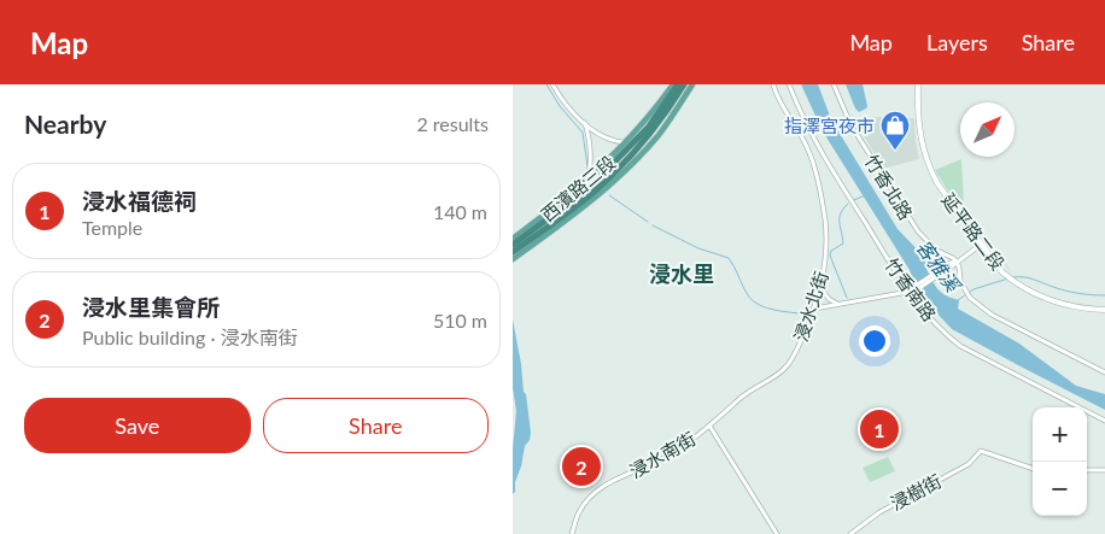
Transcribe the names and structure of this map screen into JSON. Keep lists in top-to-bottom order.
{
  "streets": {
    "main road": ["西濱路三段"],
    "street": [
      "竹香北路",
      "延平路二段",
      "竹香南路",
      "浸水北街",
      "浸水南街",
      "浸樹街"
    ]
  },
  "crossings": [
    ["浸水北街", "浸水南街"]
  ],
  "districts": ["浸水里"],
  "water": ["客雅溪"],
  "places": {
    "shop": ["指澤宮夜市"]
  },
  "north": "top right",
  "page": {
    "header": "Map",
    "nav": ["Map", "Layers", "Share"],
    "heading": ["Nearby", "2 results"],
    "list": [
      {
        "mark": "1",
        "name": "浸水福德祠",
        "note": "Temple",
        "value": "140 m"
      },
      {
        "mark": "2",
        "name": "浸水里集會所",
        "note": "Public building · 浸水南街",
        "value": "510 m"
      }
    ],
    "buttons": ["Save", "Share"],
    "map_buttons": ["+", "−"],
    "pins": ["1", "2"]
  }
}
